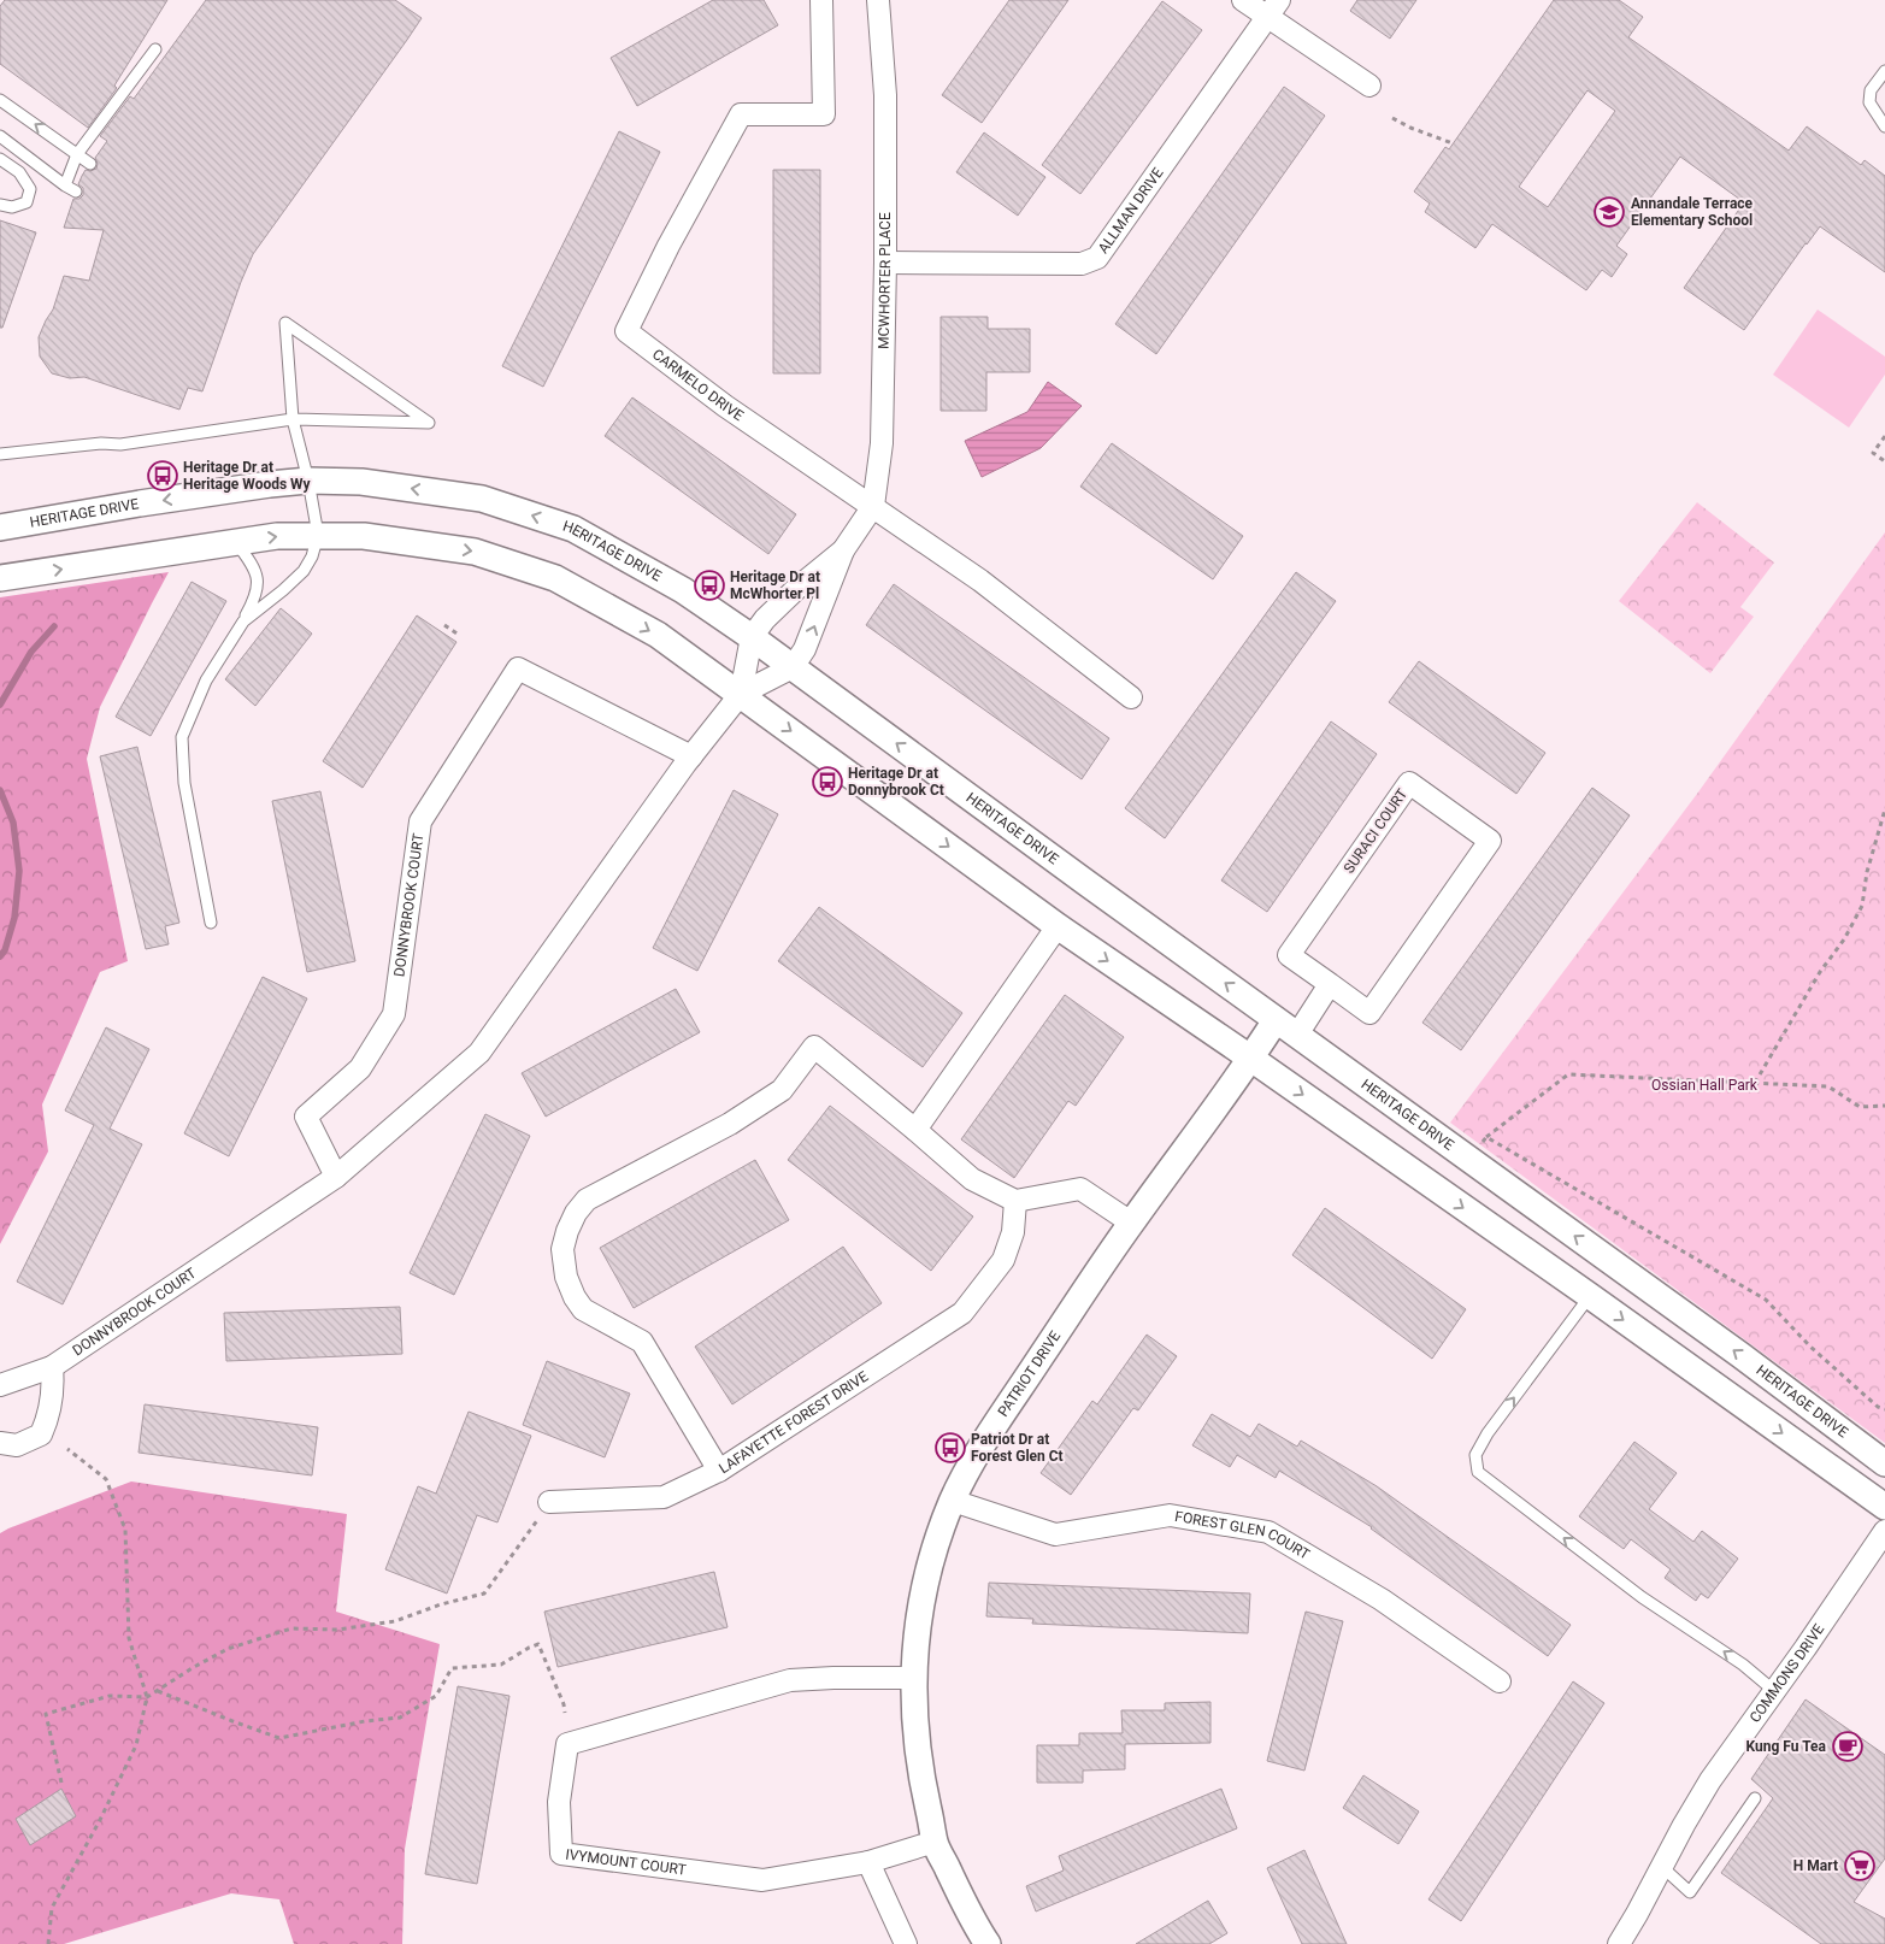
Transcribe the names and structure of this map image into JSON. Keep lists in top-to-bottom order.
{
  "streets": {
    "street": [
      "ALLMAN DRIVE",
      "MCWHORTER PLACE",
      "CARMELO DRIVE",
      "HERITAGE DRIVE",
      "SURACI COURT",
      "DONNYBROOK COURT",
      "PATRIOT DRIVE",
      "LAFAYETTE FOREST DRIVE",
      "FOREST GLEN COURT",
      "COMMONS DRIVE",
      "IVYMOUNT COURT"
    ]
  },
  "crossings": [
    ["ALLMAN DRIVE", "MCWHORTER PLACE"],
    ["MCWHORTER PLACE", "CARMELO DRIVE"],
    ["MCWHORTER PLACE", "HERITAGE DRIVE"],
    ["MCWHORTER PLACE", "DONNYBROOK COURT"],
    ["HERITAGE DRIVE", "PATRIOT DRIVE"],
    ["PATRIOT DRIVE", "FOREST GLEN COURT"],
    ["PATRIOT DRIVE", "IVYMOUNT COURT"]
  ],
  "parks": ["Ossian Hall Park"],
  "places": {
    "school or university": ["Annandale Terrace Elementary School"],
    "bus stop": [
      "Heritage Dr at Heritage Woods Wy",
      "Heritage Dr at McWhorter Pl",
      "Heritage Dr at Donnybrook Ct",
      "Patriot Dr at Forest Glen Ct"
    ],
    "cafe": ["Kung Fu Tea"],
    "supermarket": ["H Mart"]
  }
}
